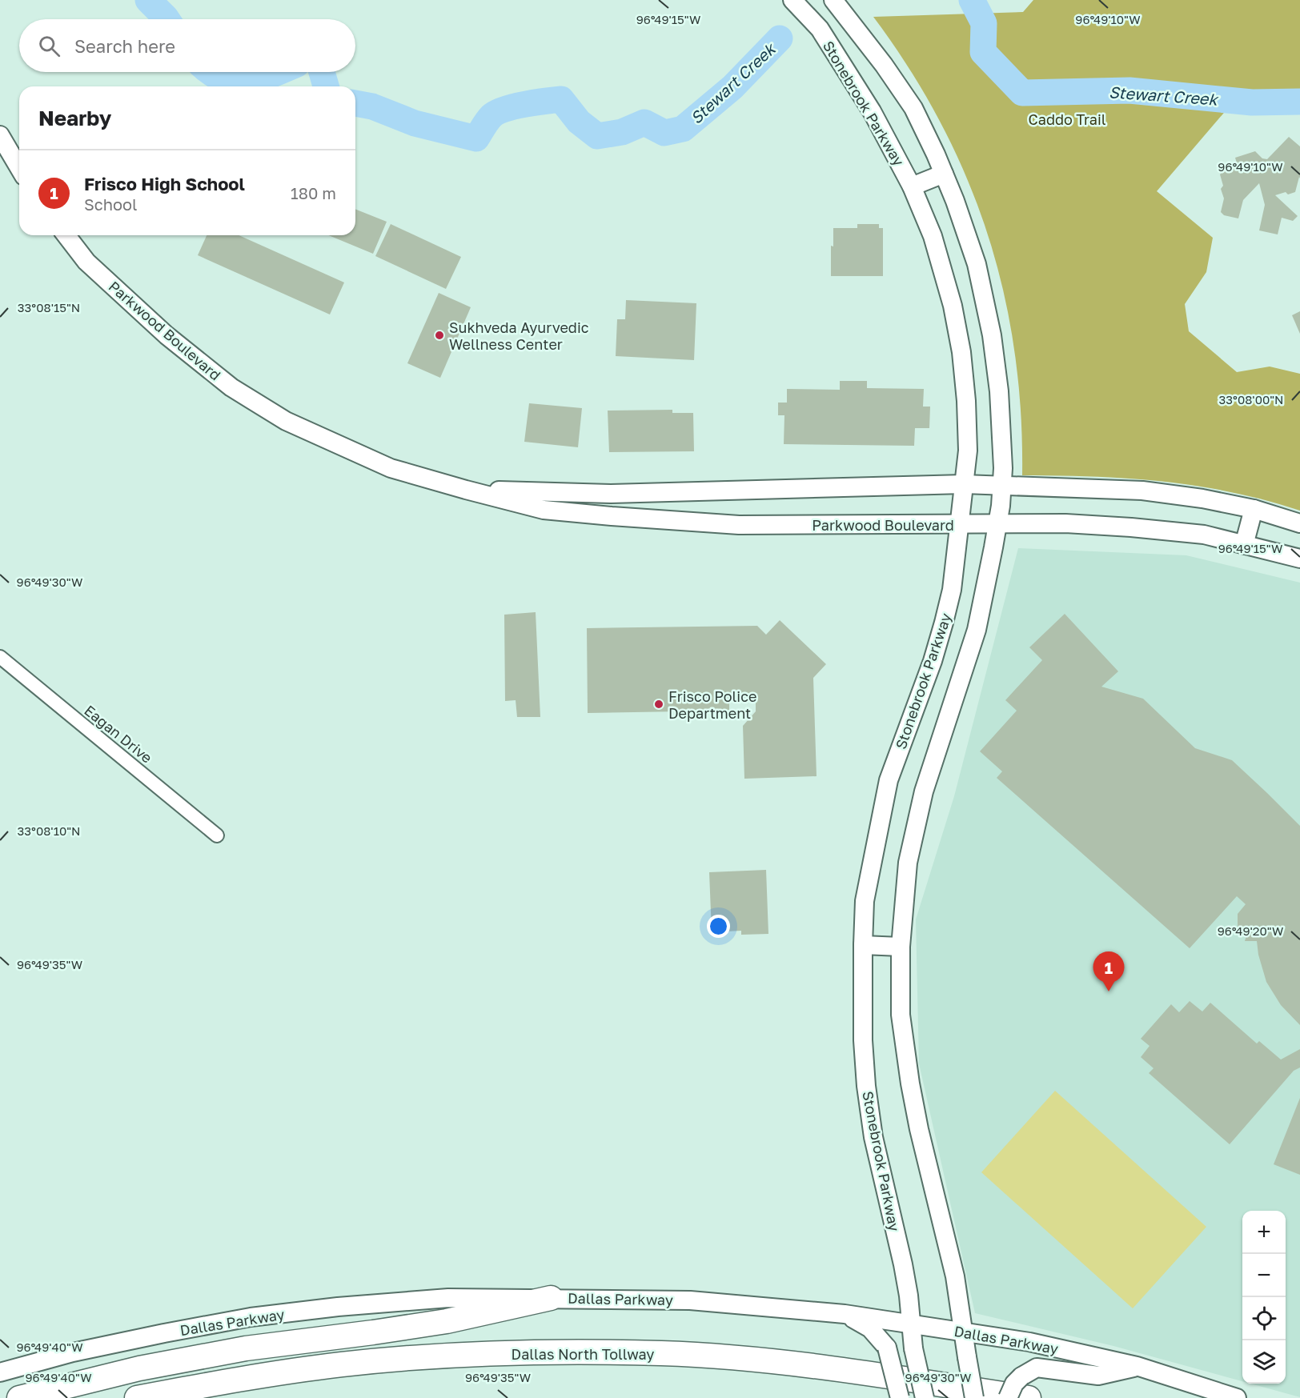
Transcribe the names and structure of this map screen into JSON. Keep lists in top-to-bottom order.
{
  "streets": {
    "highway": ["Dallas North Tollway"],
    "main road": ["Stonebrook Parkway", "Parkwood Boulevard", "Dallas Parkway"],
    "street": ["Eagan Drive"]
  },
  "crossings": [
    ["Stonebrook Parkway", "Parkwood Boulevard"],
    ["Stonebrook Parkway", "Dallas Parkway"]
  ],
  "water": ["Stewart Creek"],
  "parks": ["Caddo Trail"],
  "places": ["Sukhveda Ayurvedic Wellness Center", "Frisco Police Department"],
  "page": {
    "search": "Search here",
    "heading": "Nearby",
    "list": [
      {
        "mark": "1",
        "name": "Frisco High School",
        "note": "School",
        "value": "180 m"
      }
    ],
    "pins": "1",
    "map_buttons": ["+", "−"]
  },
  "coordinates": [
    "96°49'15\"W",
    "96°49'10\"W",
    "33°08'15\"N",
    "33°08'00\"N",
    "96°49'30\"W",
    "33°08'10\"N",
    "96°49'20\"W",
    "96°49'35\"W",
    "96°49'40\"W"
  ]
}
